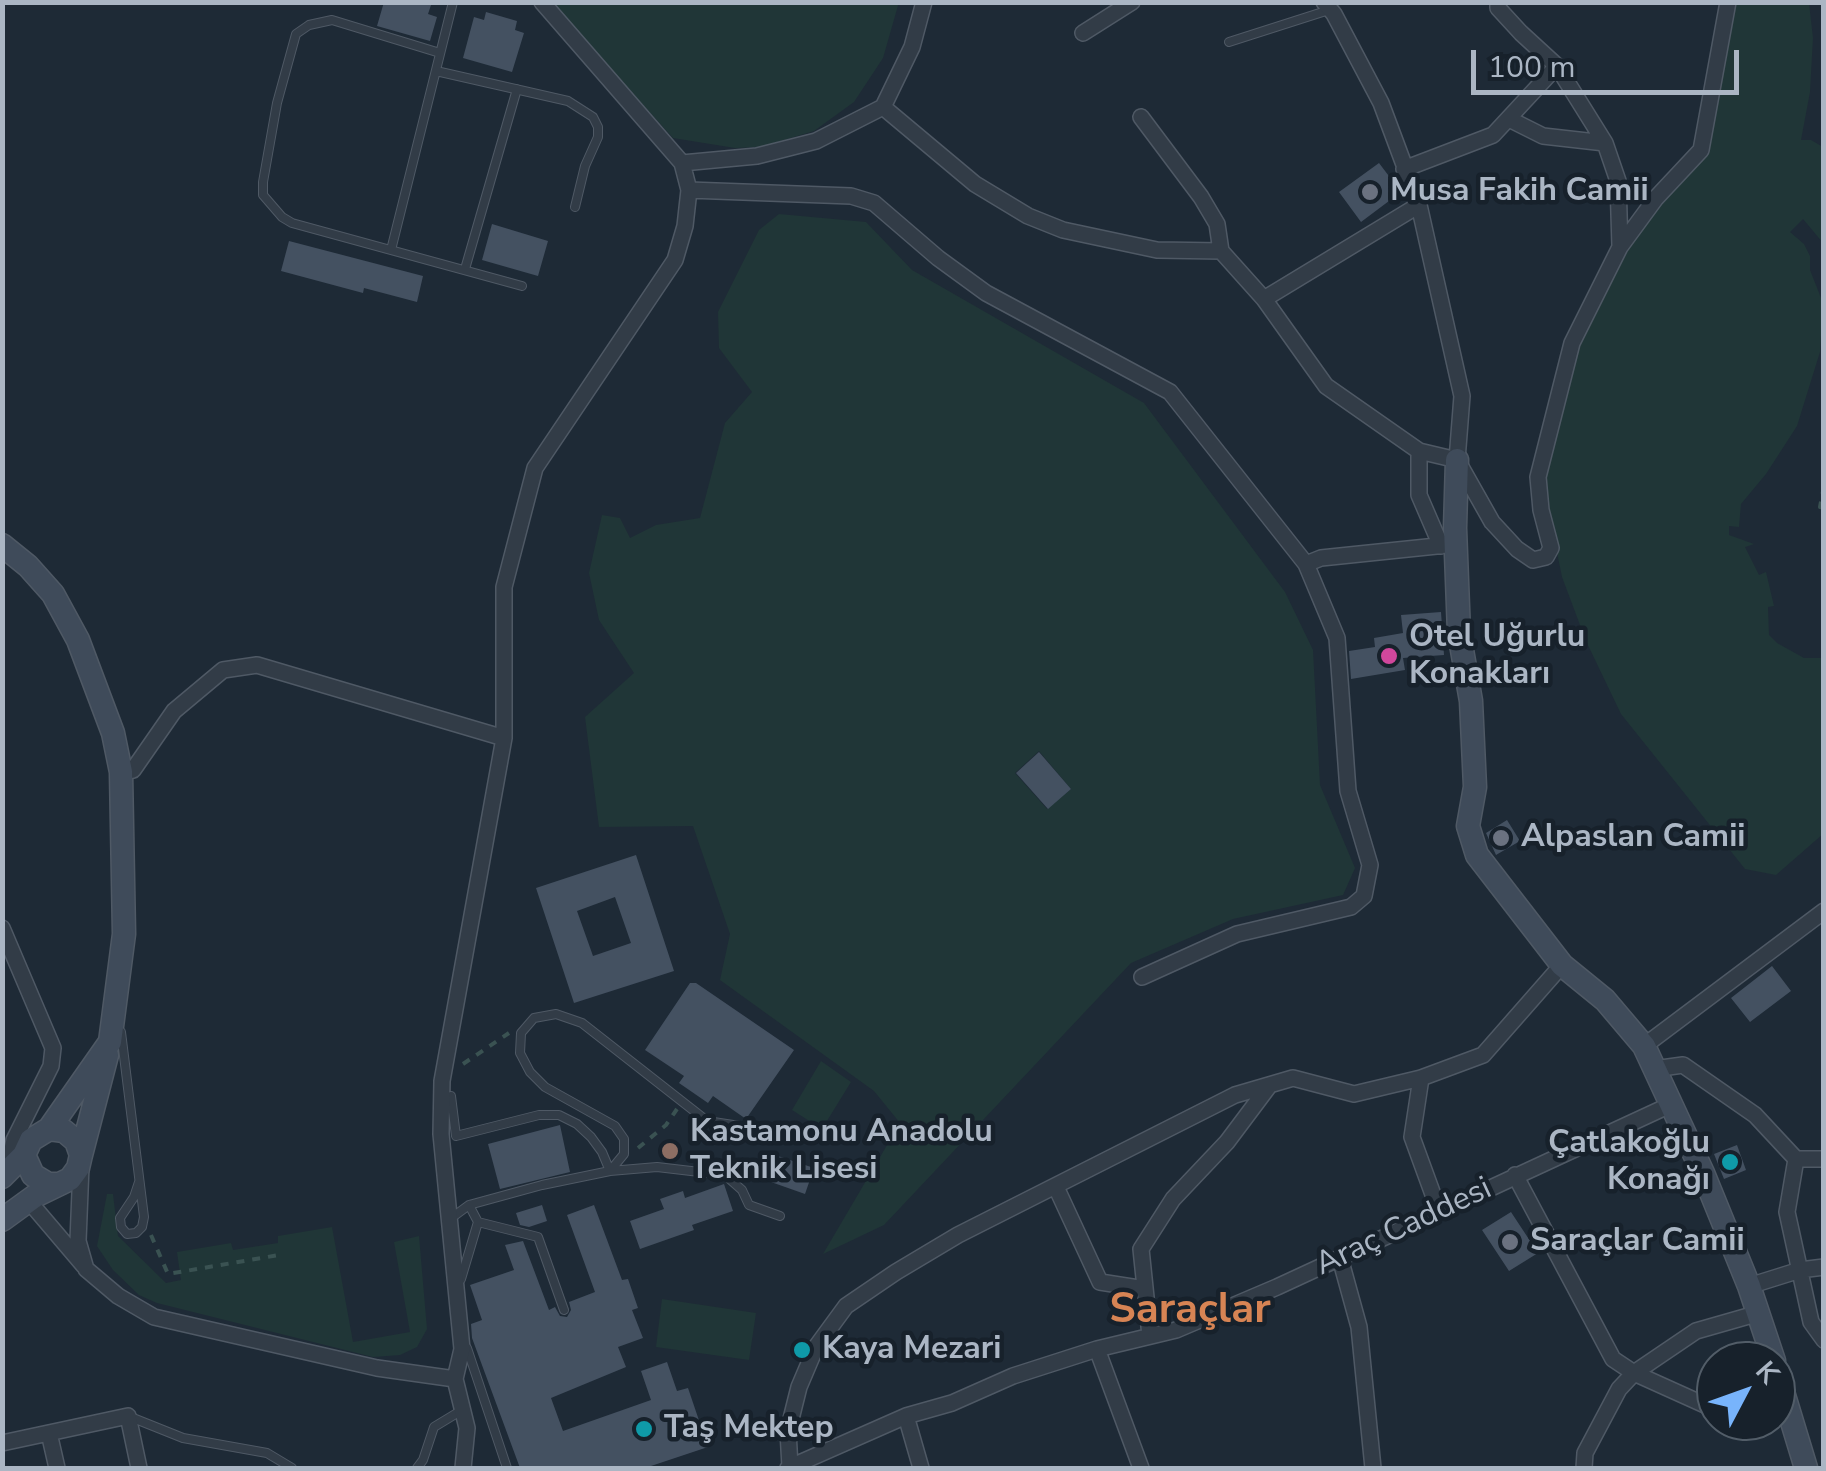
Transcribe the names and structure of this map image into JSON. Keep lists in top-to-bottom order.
{
  "streets": {
    "street": ["Araç Caddesi"]
  },
  "districts": ["Saraçlar"],
  "places": [
    "Musa Fakih Camii",
    "Otel Uğurlu Konakları",
    "Alpaslan Camii",
    "Kastamonu Anadolu Teknik Lisesi",
    "Çatlakoğlu Konağı",
    "Saraçlar Camii",
    "Kaya Mezari",
    "Taş Mektep"
  ],
  "scale_bar": "100 m",
  "north": "top right"
}
